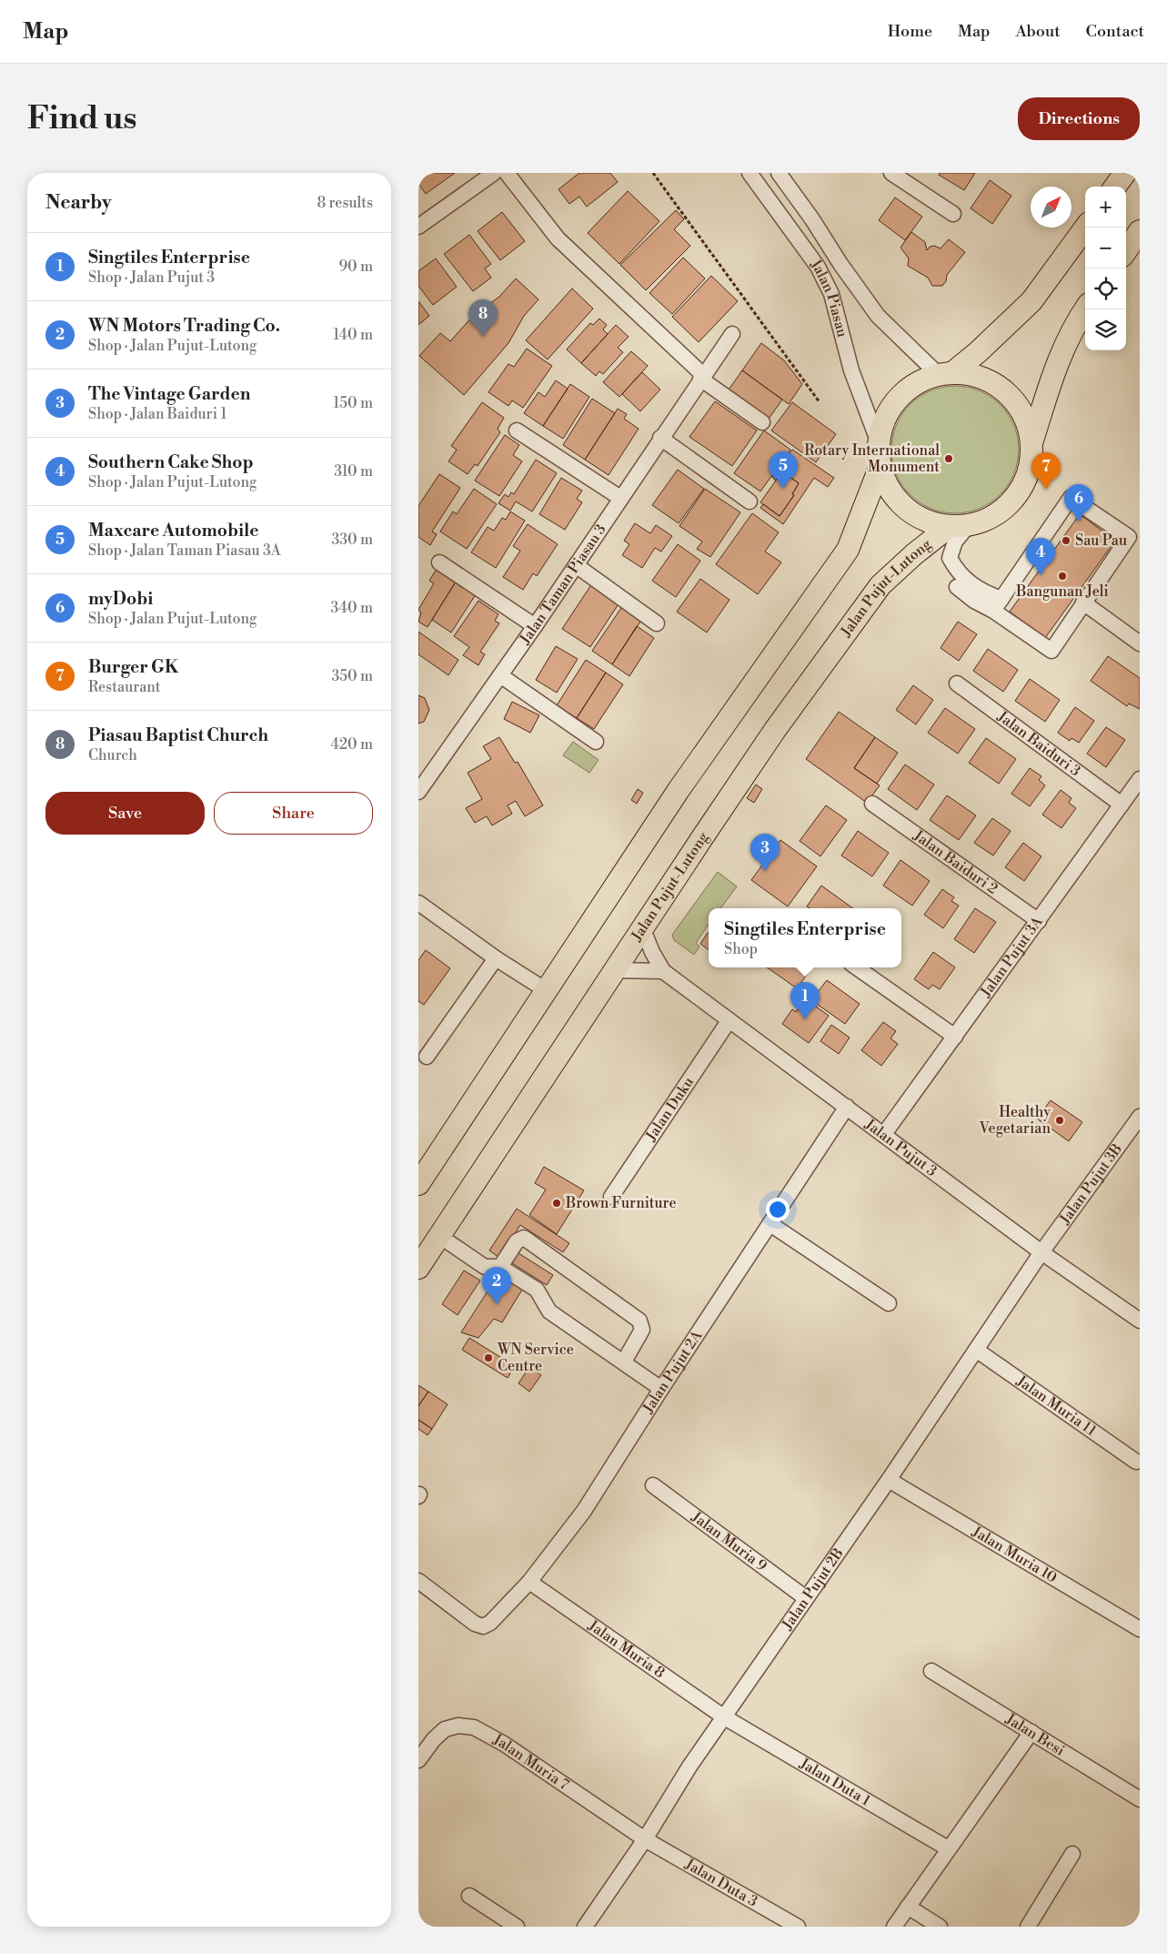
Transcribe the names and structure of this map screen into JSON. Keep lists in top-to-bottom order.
{
  "streets": {
    "highway": ["Jalan Pujut-Lutong"],
    "street": [
      "Jalan Piasau",
      "Jalan Taman Piasau 3",
      "Jalan Baiduri 3",
      "Jalan Baiduri 2",
      "Jalan Pujut 3A",
      "Jalan Duku",
      "Jalan Pujut 3",
      "Jalan Pujut 3B",
      "Jalan Pujut 2A",
      "Jalan Muria 11",
      "Jalan Muria 9",
      "Jalan Muria 10",
      "Jalan Pujut 2B",
      "Jalan Muria 8",
      "Jalan Besi",
      "Jalan Muria 7",
      "Jalan Duta 1",
      "Jalan Duta 3"
    ]
  },
  "crossings": [
    ["Jalan Piasau", "Jalan Pujut-Lutong"],
    ["Jalan Pujut-Lutong", "Jalan Pujut 3"],
    ["Jalan Baiduri 3", "Jalan Pujut 3A"],
    ["Jalan Baiduri 2", "Jalan Pujut 3A"],
    ["Jalan Pujut 3A", "Jalan Pujut 3"],
    ["Jalan Duku", "Jalan Pujut 3"],
    ["Jalan Pujut 3", "Jalan Pujut 3B"],
    ["Jalan Pujut 3", "Jalan Pujut 2A"],
    ["Jalan Pujut 3", "Jalan Pujut 2B"],
    ["Jalan Pujut 3B", "Jalan Pujut 2B"],
    ["Jalan Pujut 2A", "Jalan Muria 8"],
    ["Jalan Muria 11", "Jalan Pujut 2B"],
    ["Jalan Muria 9", "Jalan Pujut 2B"],
    ["Jalan Muria 10", "Jalan Pujut 2B"],
    ["Jalan Pujut 2B", "Jalan Muria 8"],
    ["Jalan Pujut 2B", "Jalan Muria 7"],
    ["Jalan Pujut 2B", "Jalan Duta 1"],
    ["Jalan Pujut 2B", "Jalan Duta 3"],
    ["Jalan Muria 8", "Jalan Duta 1"],
    ["Jalan Muria 7", "Jalan Duta 3"]
  ],
  "places": [
    "Rotary International Monument",
    "Sau Pau",
    "Bangunan Jeli",
    "Healthy Vegetarian",
    "Brown Furniture",
    "WN Service Centre"
  ],
  "north": "top right",
  "page": {
    "header": "Map",
    "nav": [
      "Home",
      "Map",
      "About",
      "Contact"
    ],
    "buttons": [
      "Directions",
      ["Save", "Share"]
    ],
    "title": "Find us",
    "heading": ["Nearby", "8 results"],
    "map_buttons": ["+", "−"],
    "list": [
      {
        "mark": "1",
        "name": "Singtiles Enterprise",
        "note": "Shop · Jalan Pujut 3",
        "value": "90 m"
      },
      {
        "mark": "2",
        "name": "WN Motors Trading Co.",
        "note": "Shop · Jalan Pujut-Lutong",
        "value": "140 m"
      },
      {
        "mark": "3",
        "name": "The Vintage Garden",
        "note": "Shop · Jalan Baiduri 1",
        "value": "150 m"
      },
      {
        "mark": "4",
        "name": "Southern Cake Shop",
        "note": "Shop · Jalan Pujut-Lutong",
        "value": "310 m"
      },
      {
        "mark": "5",
        "name": "Maxcare Automobile",
        "note": "Shop · Jalan Taman Piasau 3A",
        "value": "330 m"
      },
      {
        "mark": "6",
        "name": "myDobi",
        "note": "Shop · Jalan Pujut-Lutong",
        "value": "340 m"
      },
      {
        "mark": "7",
        "name": "Burger GK",
        "note": "Restaurant",
        "value": "350 m"
      },
      {
        "mark": "8",
        "name": "Piasau Baptist Church",
        "note": "Church",
        "value": "420 m"
      }
    ],
    "pins": [
      "8",
      "5",
      "7",
      "6",
      "4",
      "3",
      "1",
      "2"
    ],
    "popup": ["Singtiles Enterprise", "Shop"]
  }
}
